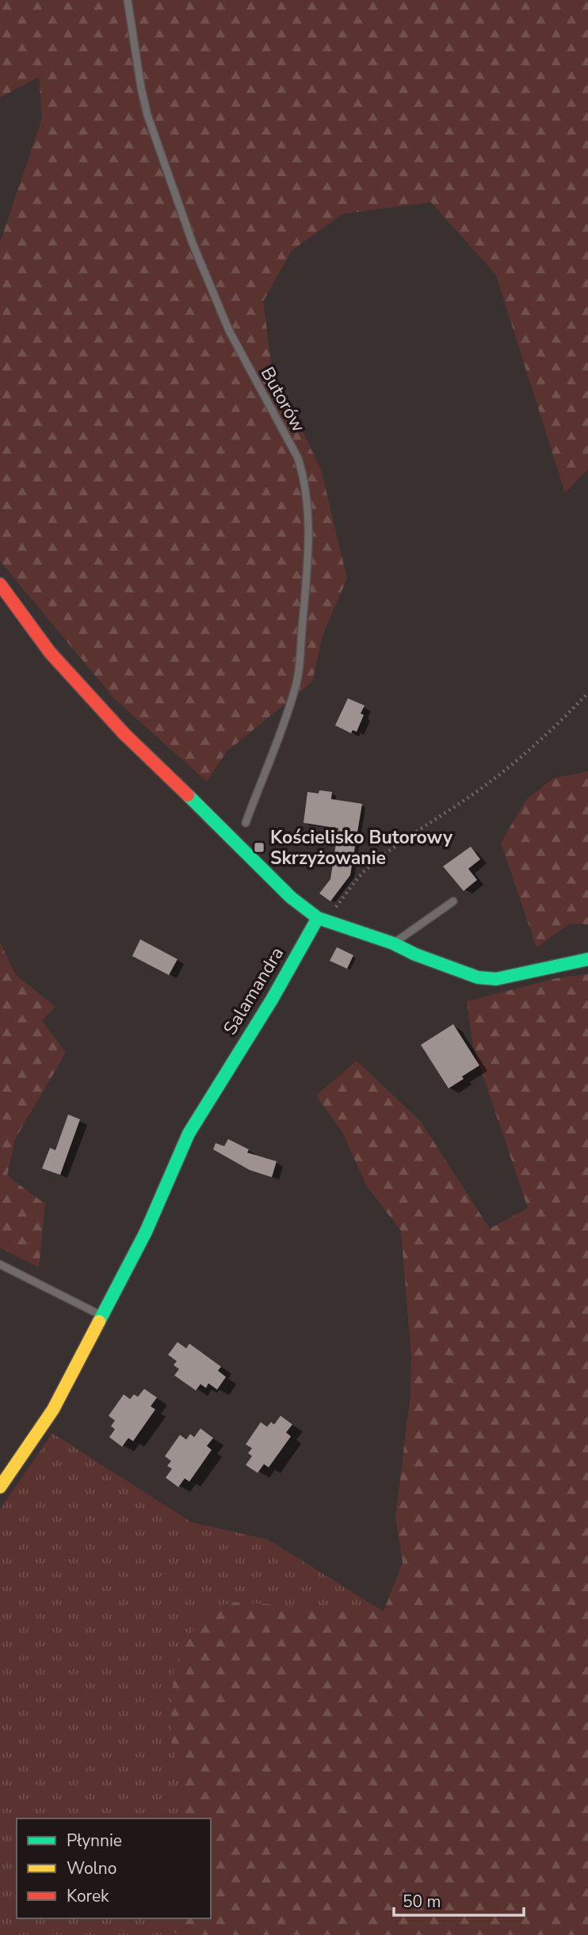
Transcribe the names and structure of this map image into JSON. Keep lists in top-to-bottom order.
{
  "streets": {
    "street": ["Salamandra"],
    "lane": ["Butorów"]
  },
  "places": {
    "transit": ["Kościelisko Butorowy Skrzyżowanie"]
  },
  "legend": ["Płynnie", "Wolno", "Korek"],
  "scale_bar": "50 m"
}
